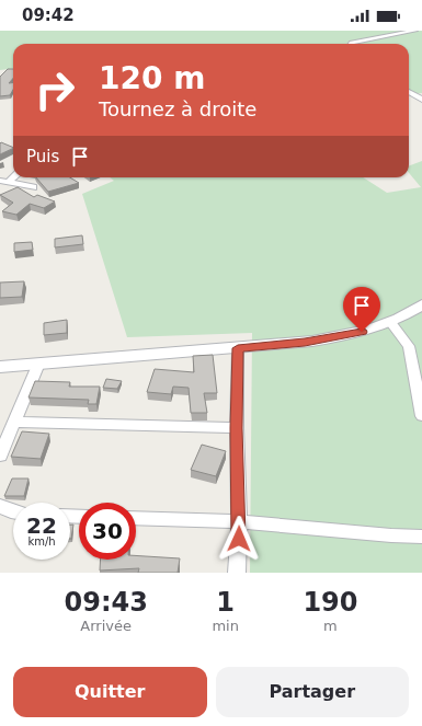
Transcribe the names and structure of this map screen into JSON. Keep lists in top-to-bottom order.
{
  "page": {
    "status": "09:42",
    "turn": ["120 m", "Tournez à droite"],
    "then": "Puis",
    "speed": "22 km/h",
    "limit": "30",
    "eta": [
      "09:43",
      "Arrivée",
      "1",
      "min",
      "190",
      "m"
    ],
    "buttons": ["Quitter", "Partager"]
  }
}
